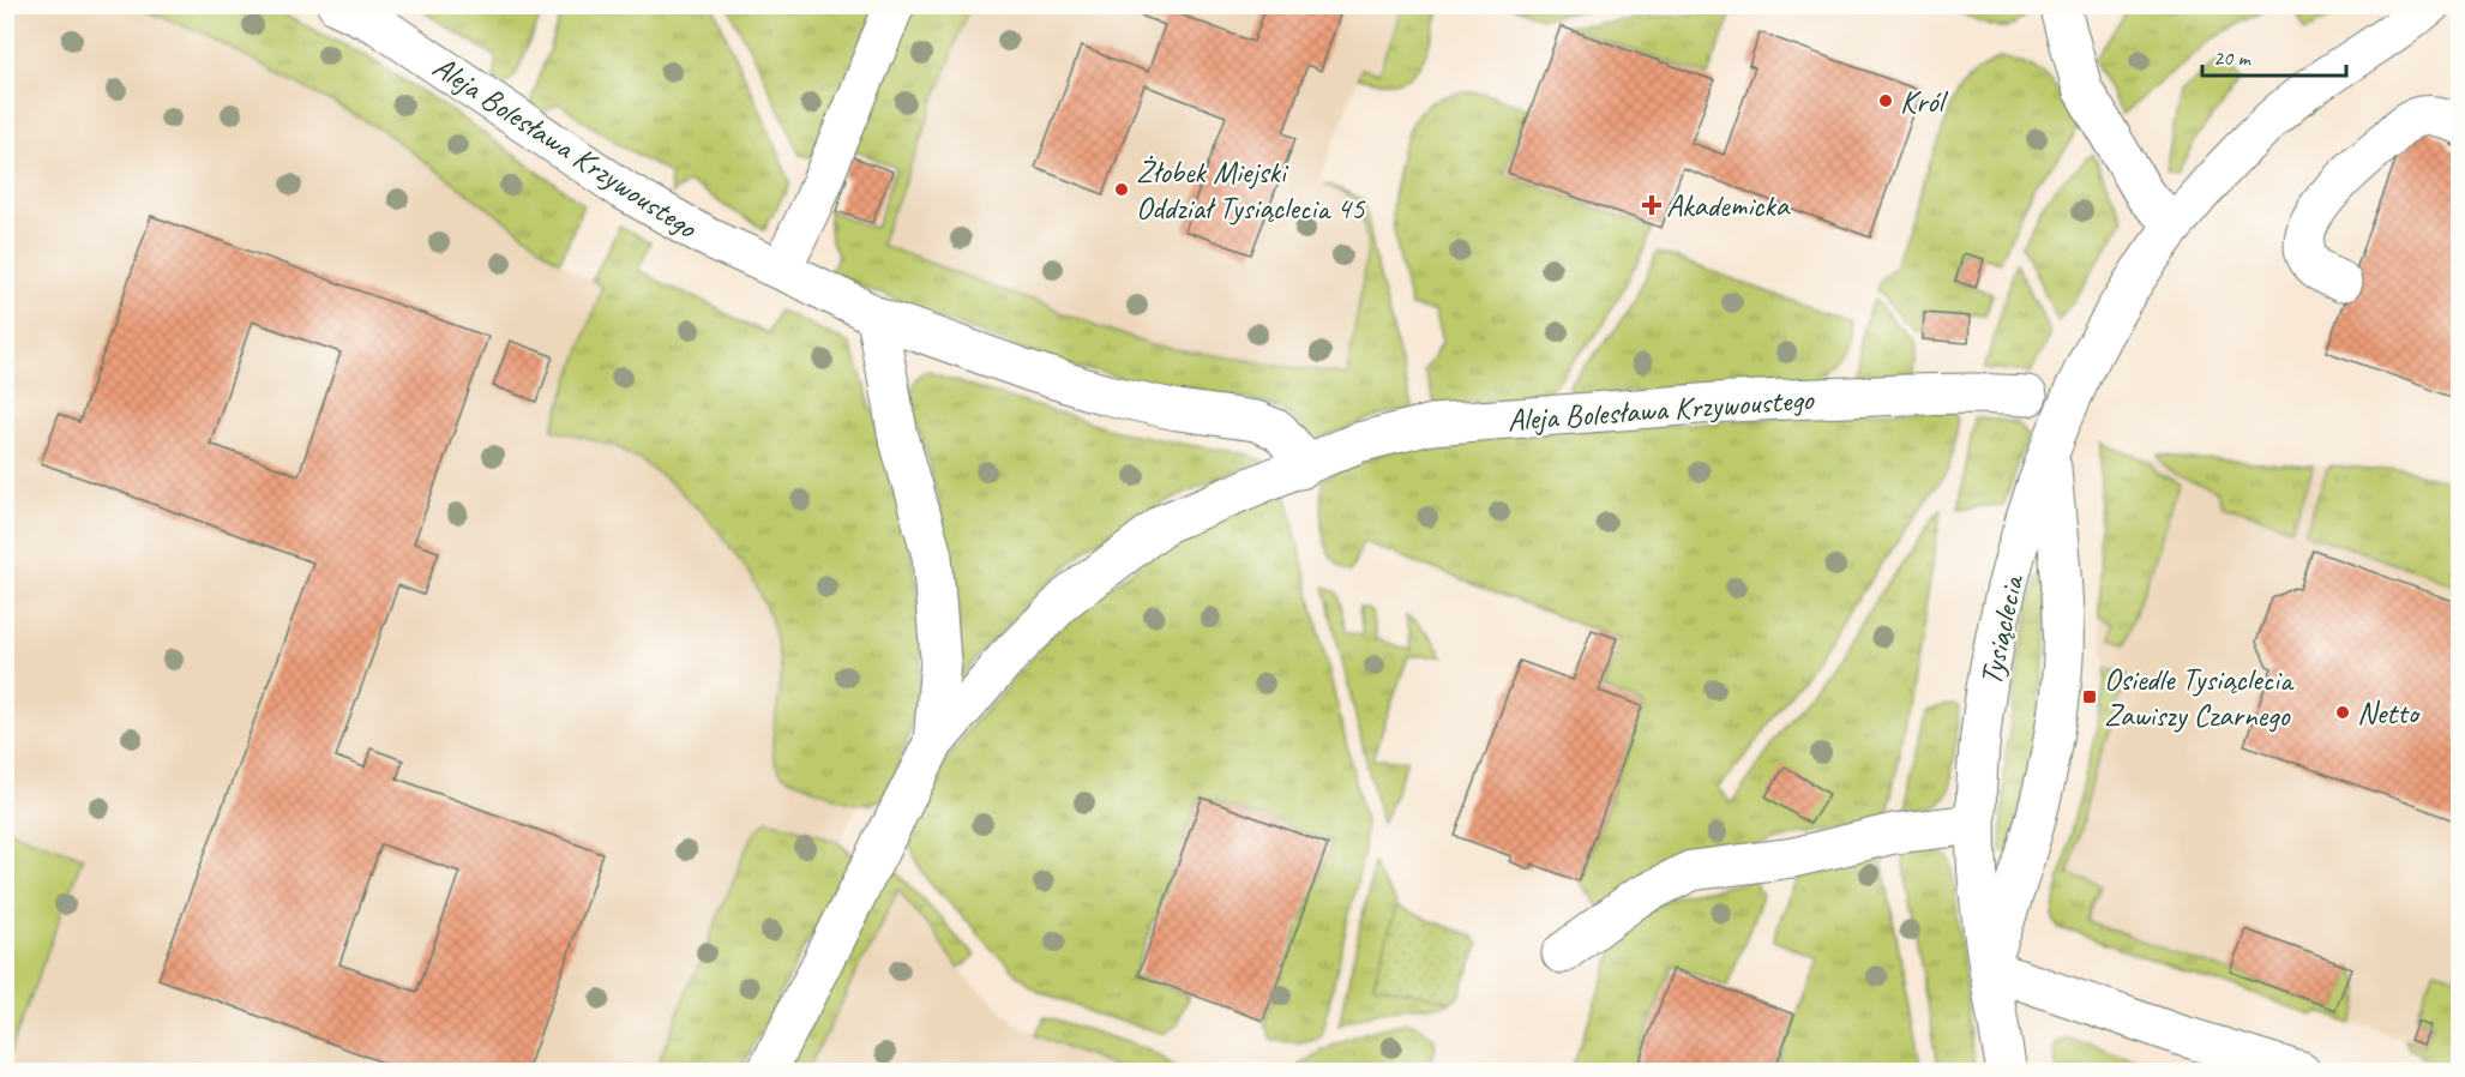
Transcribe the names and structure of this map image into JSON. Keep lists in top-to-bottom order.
{
  "streets": {
    "street": ["Aleja Bolesława Krzywoustego", "Tysiąclecia"]
  },
  "places": {
    "other": ["Król", "Żłobek Miejski Oddział Tysiąclecia 45", "Netto"],
    "health": ["Akademicka"],
    "transit": ["Osiedle Tysiąclecia Zawiszy Czarnego"]
  },
  "scale_bar": "20 m"
}
